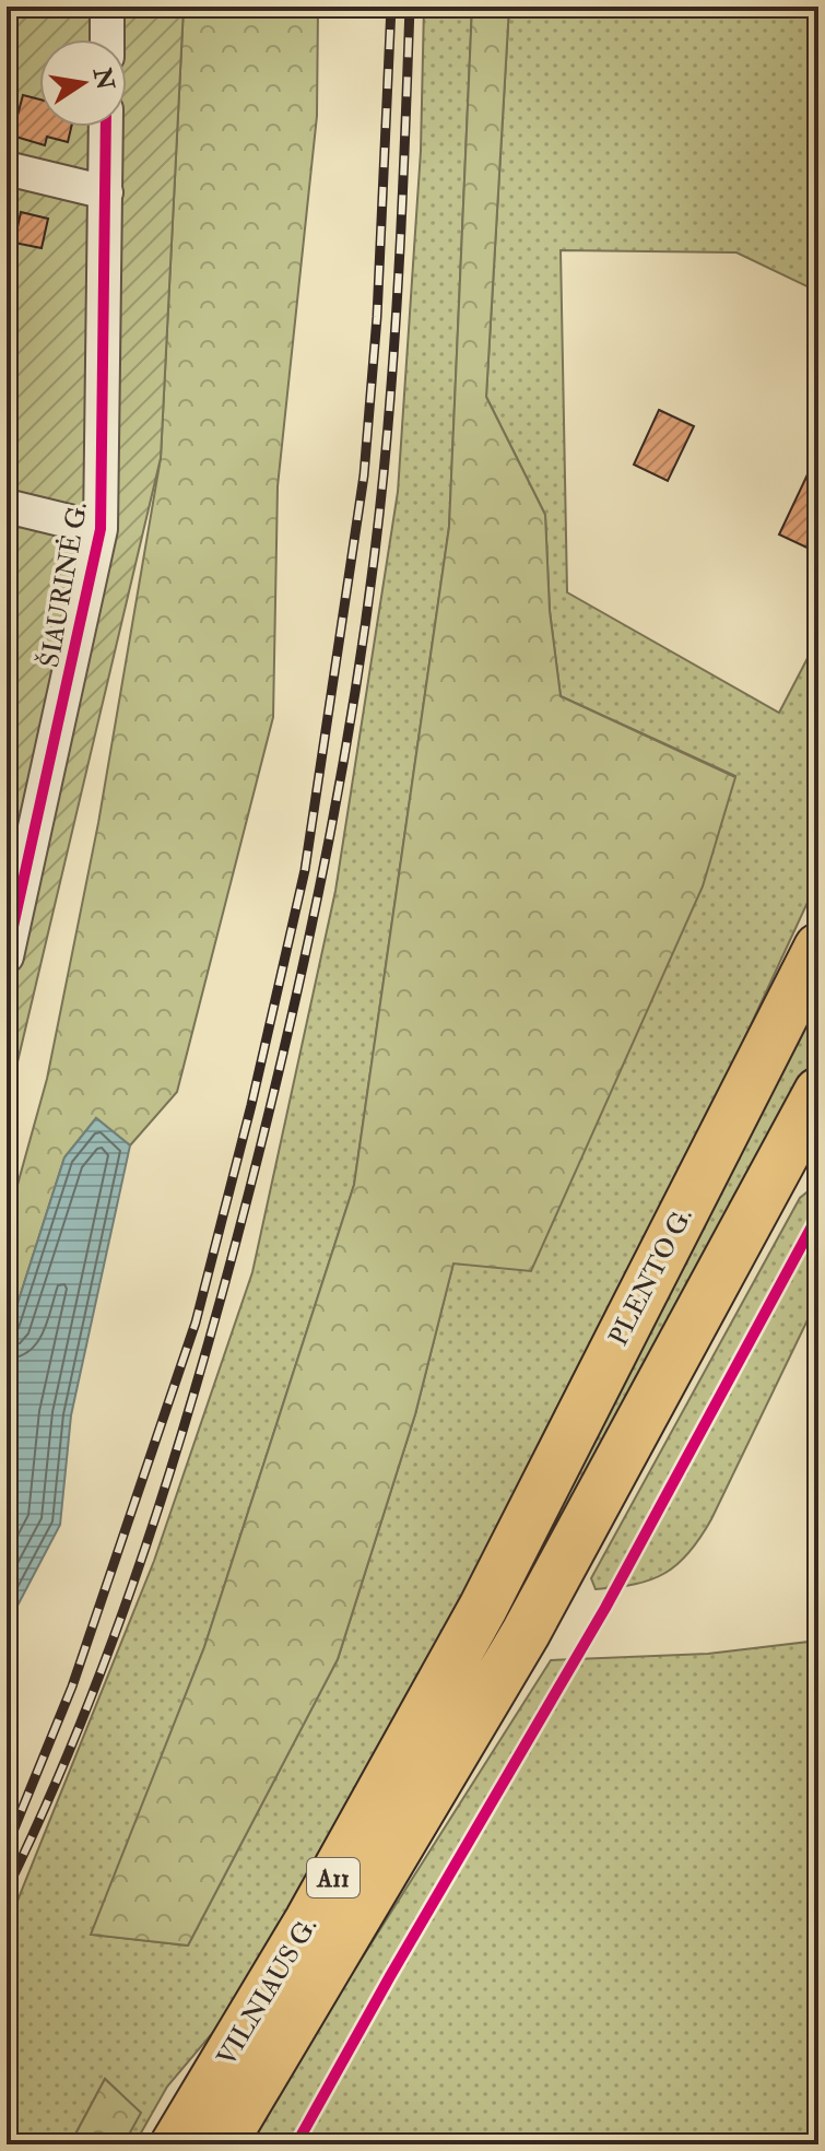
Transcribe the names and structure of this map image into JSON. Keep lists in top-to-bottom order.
{
  "streets": {
    "highway": ["PLENTO G.", "A11", "VILNIAUS G."],
    "street": ["ŠIAURINĖ G."]
  },
  "crossings": [
    ["PLENTO G.", "VILNIAUS G."]
  ],
  "north": "right"
}
